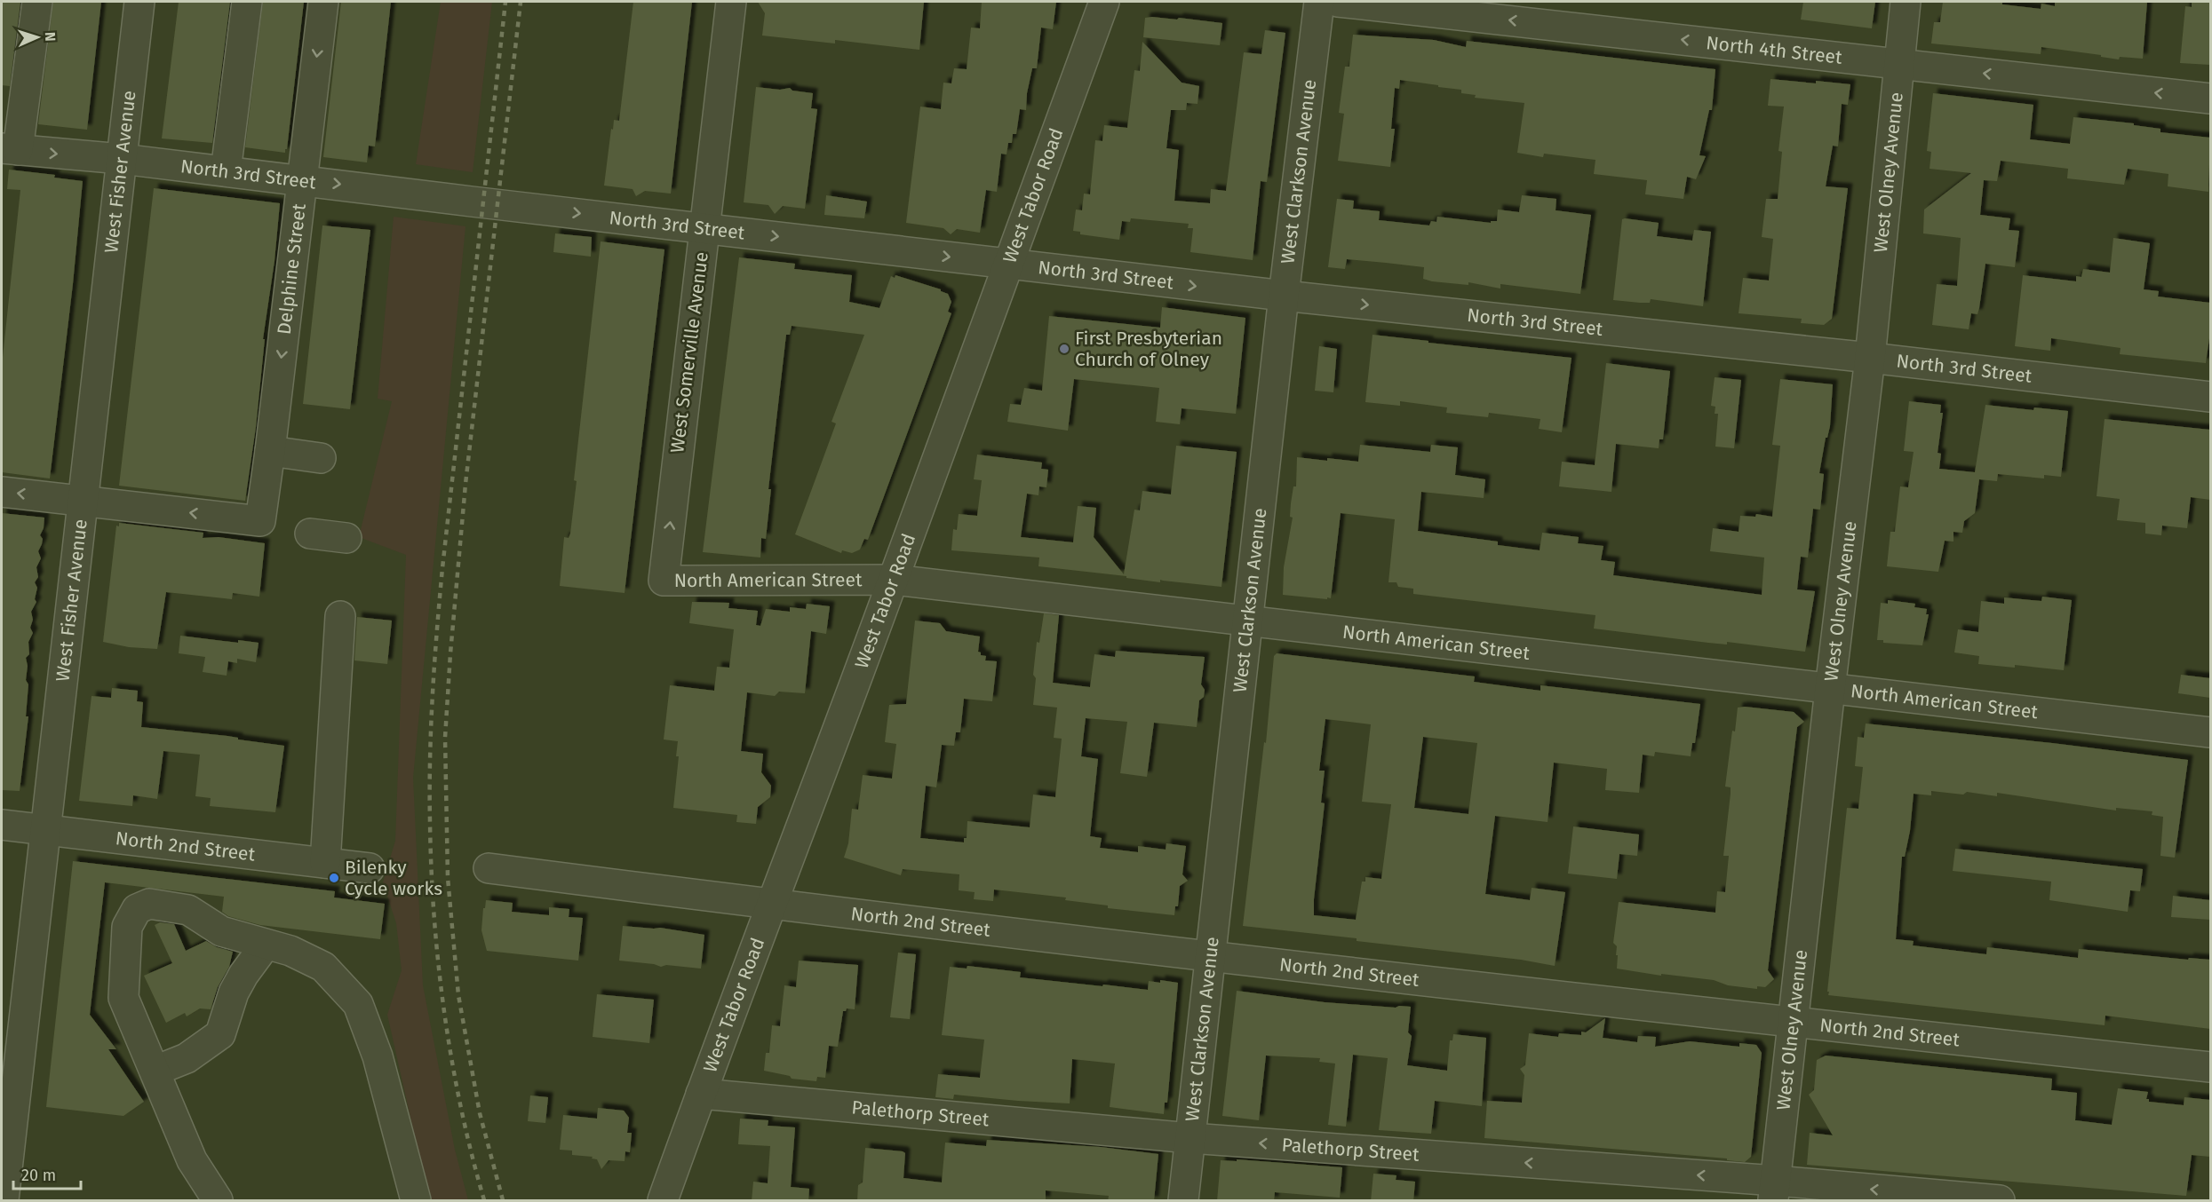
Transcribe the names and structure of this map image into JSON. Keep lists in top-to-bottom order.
{
  "streets": {
    "street": [
      "North 4th Street",
      "West Fisher Avenue",
      "West Clarkson Avenue",
      "West Olney Avenue",
      "North 3rd Street",
      "West Tabor Road",
      "Delphine Street",
      "West Somerville Avenue",
      "North American Street",
      "North 2nd Street",
      "Palethorp Street"
    ]
  },
  "crossings": [
    ["North 4th Street", "West Clarkson Avenue"],
    ["North 4th Street", "West Olney Avenue"],
    ["West Fisher Avenue", "North 3rd Street"],
    ["West Fisher Avenue", "Delphine Street"],
    ["West Fisher Avenue", "North 2nd Street"],
    ["West Clarkson Avenue", "North 3rd Street"],
    ["West Clarkson Avenue", "North American Street"],
    ["West Clarkson Avenue", "North 2nd Street"],
    ["West Clarkson Avenue", "Palethorp Street"],
    ["West Olney Avenue", "North 3rd Street"],
    ["West Olney Avenue", "North American Street"],
    ["West Olney Avenue", "North 2nd Street"],
    ["West Olney Avenue", "Palethorp Street"],
    ["North 3rd Street", "West Tabor Road"],
    ["North 3rd Street", "Delphine Street"],
    ["North 3rd Street", "West Somerville Avenue"],
    ["West Tabor Road", "North American Street"],
    ["West Tabor Road", "North 2nd Street"],
    ["West Tabor Road", "Palethorp Street"],
    ["West Somerville Avenue", "North American Street"]
  ],
  "one_way": [
    "North 4th Street",
    "North 3rd Street",
    "West Somerville Avenue",
    "Palethorp Street"
  ],
  "places": ["First Presbyterian Church of Olney", "Bilenky Cycle works"],
  "scale_bar": "20 m",
  "north": "right"
}
